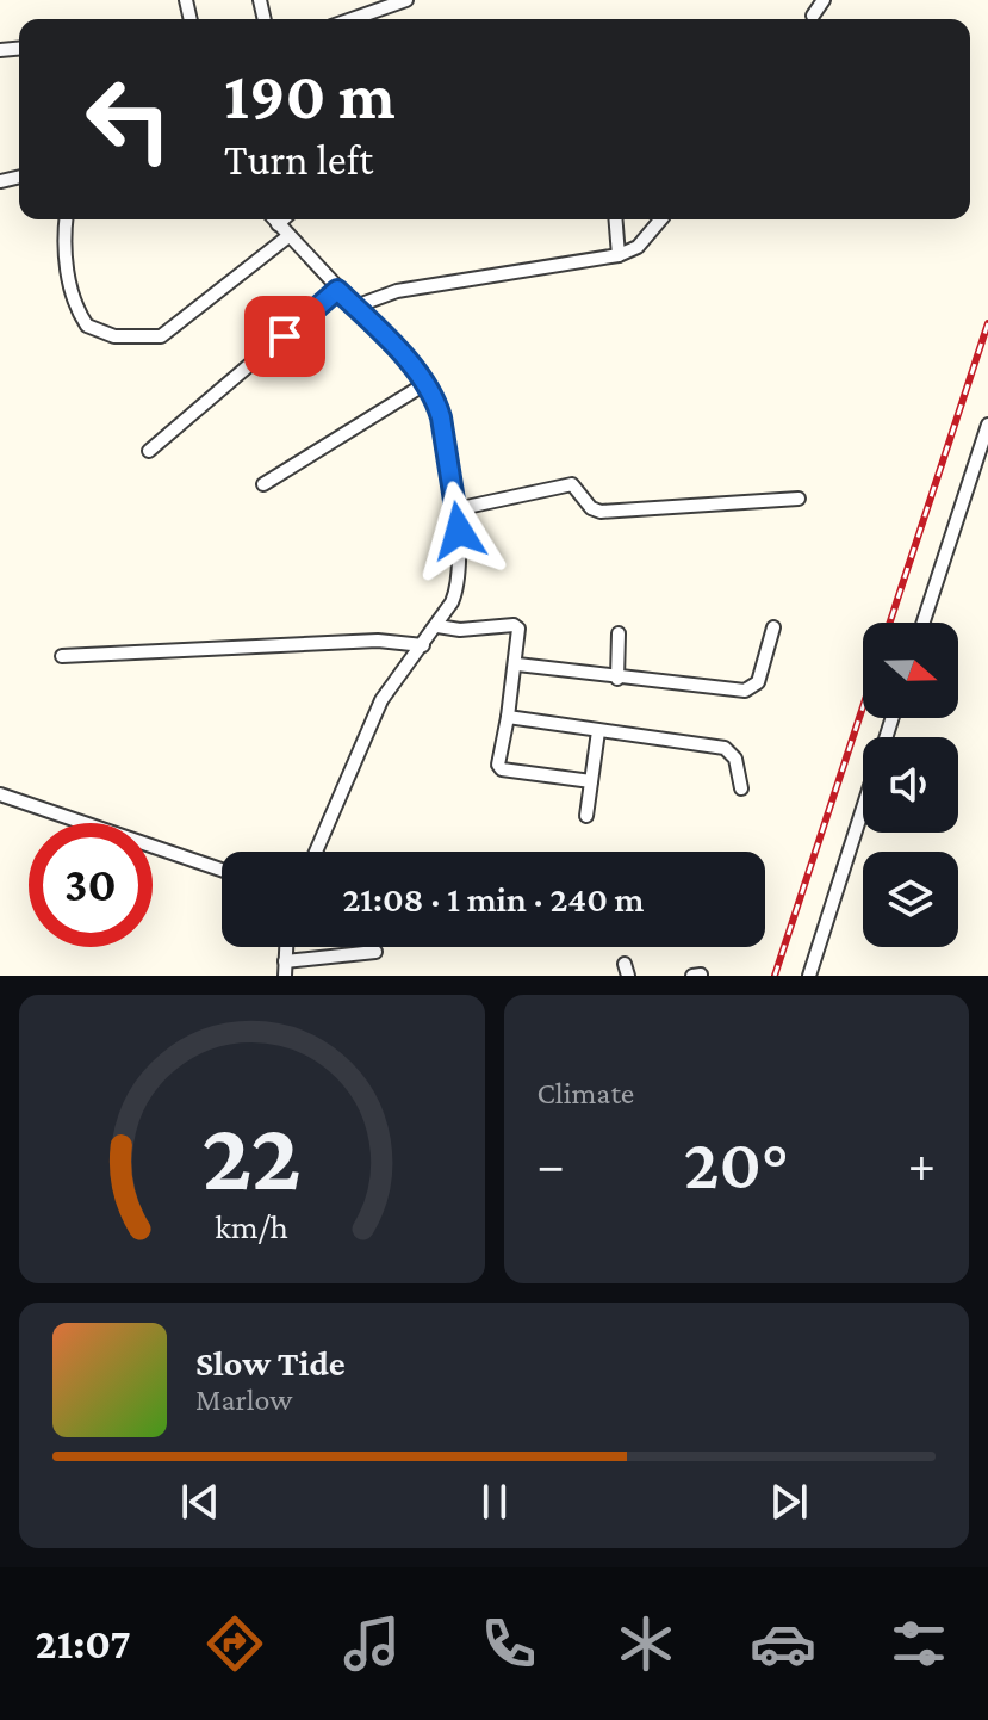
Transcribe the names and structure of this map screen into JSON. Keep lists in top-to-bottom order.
{
  "north": "right",
  "page": {
    "turn": ["190 m", "Turn left"],
    "limit": "30",
    "trip": "21:08 · 1 min · 240 m",
    "tile": "Climate",
    "heat": ["−", "20°", "+"],
    "song": ["Slow Tide", "Marlow"],
    "tabs": "21:07",
    "gauge": ["22", "km/h"]
  }
}
